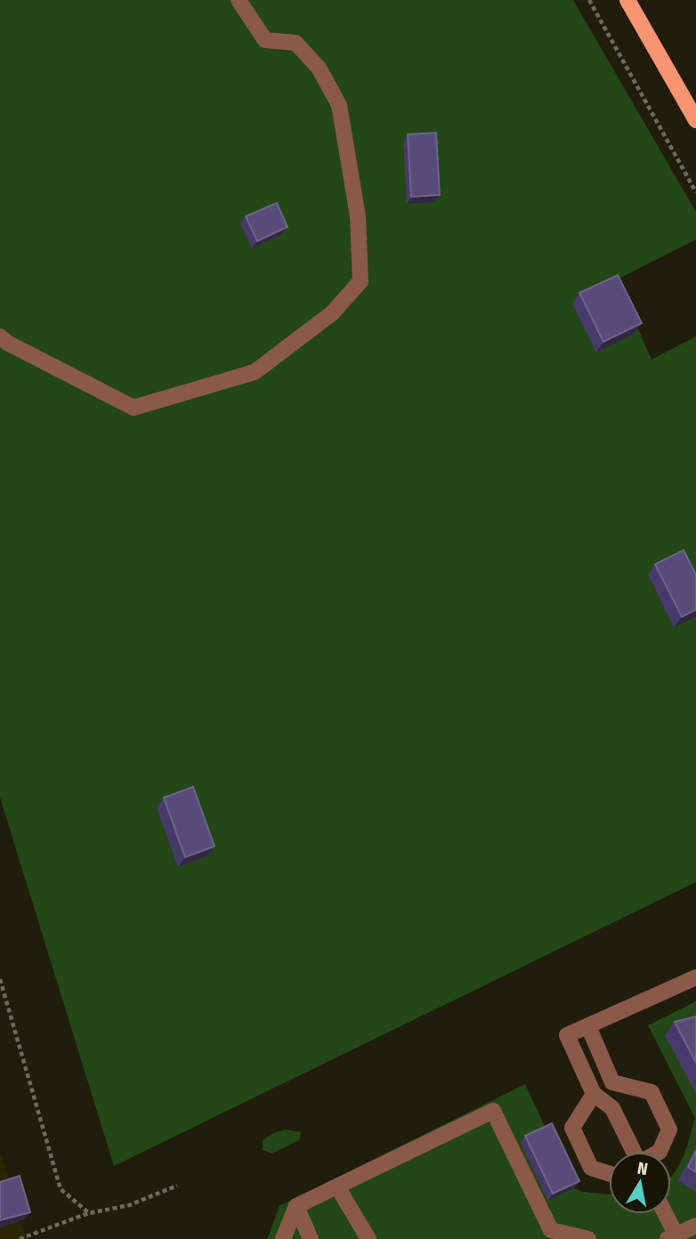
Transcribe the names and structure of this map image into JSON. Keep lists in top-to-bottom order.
{
  "north": "top"
}
